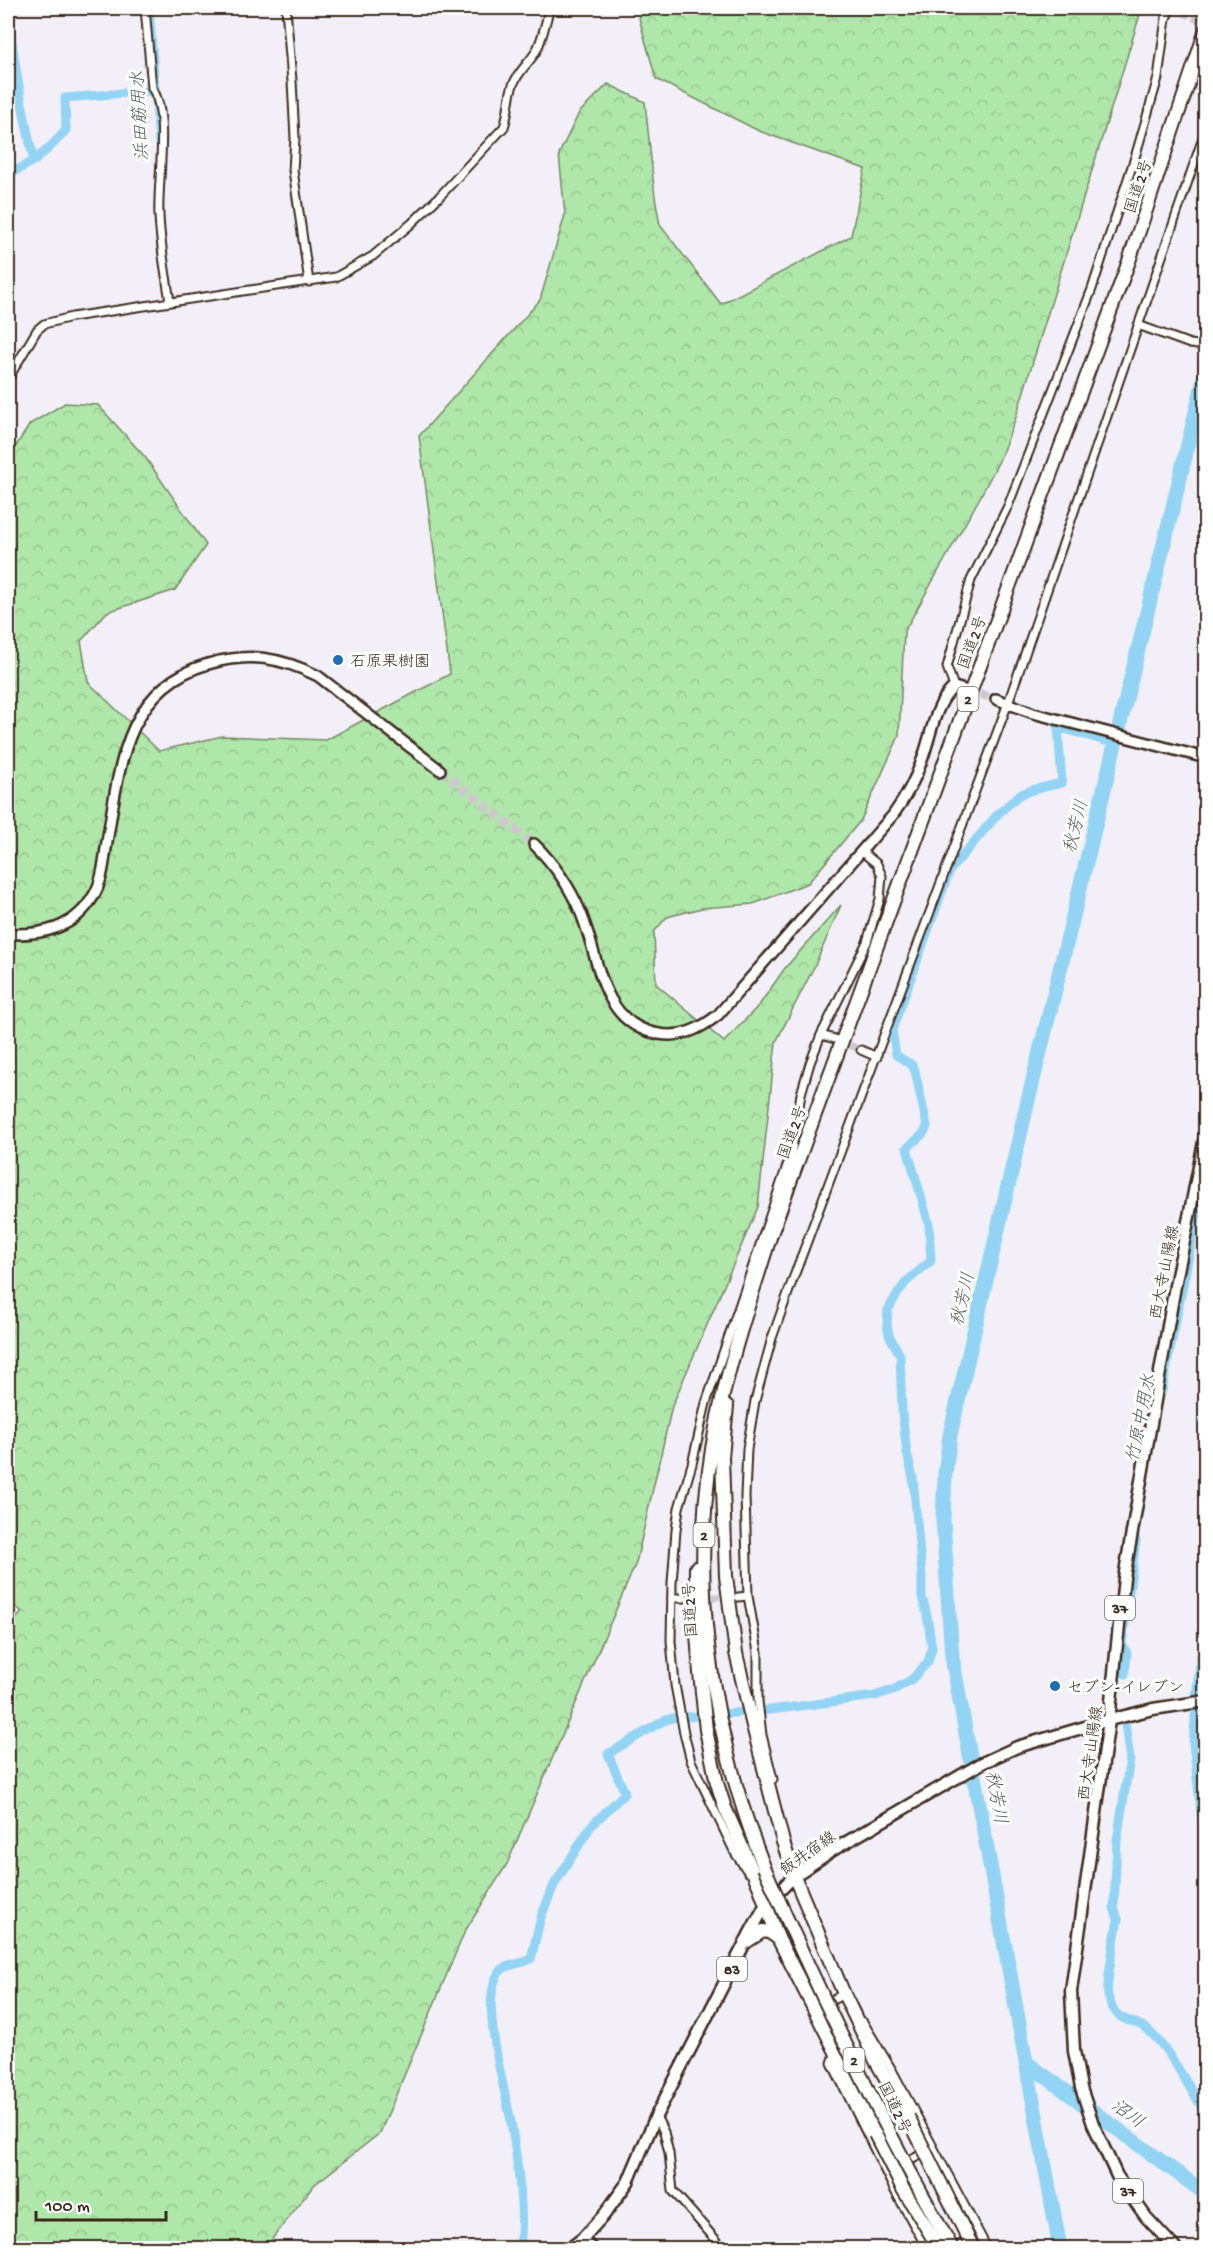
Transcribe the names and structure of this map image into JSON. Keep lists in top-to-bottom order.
{
  "streets": {
    "highway": ["国道2号", "2"],
    "main road": [
      "西大寺山陽線",
      "37",
      "飯井宿線",
      "83"
    ]
  },
  "crossings": [
    ["西大寺山陽線", "飯井宿線"]
  ],
  "water": [
    "浜田筋用水",
    "秋芳川",
    "竹原中用水",
    "沼川"
  ],
  "places": ["石原果樹園", "セブン-イレブン"],
  "scale_bar": "100 m"
}
